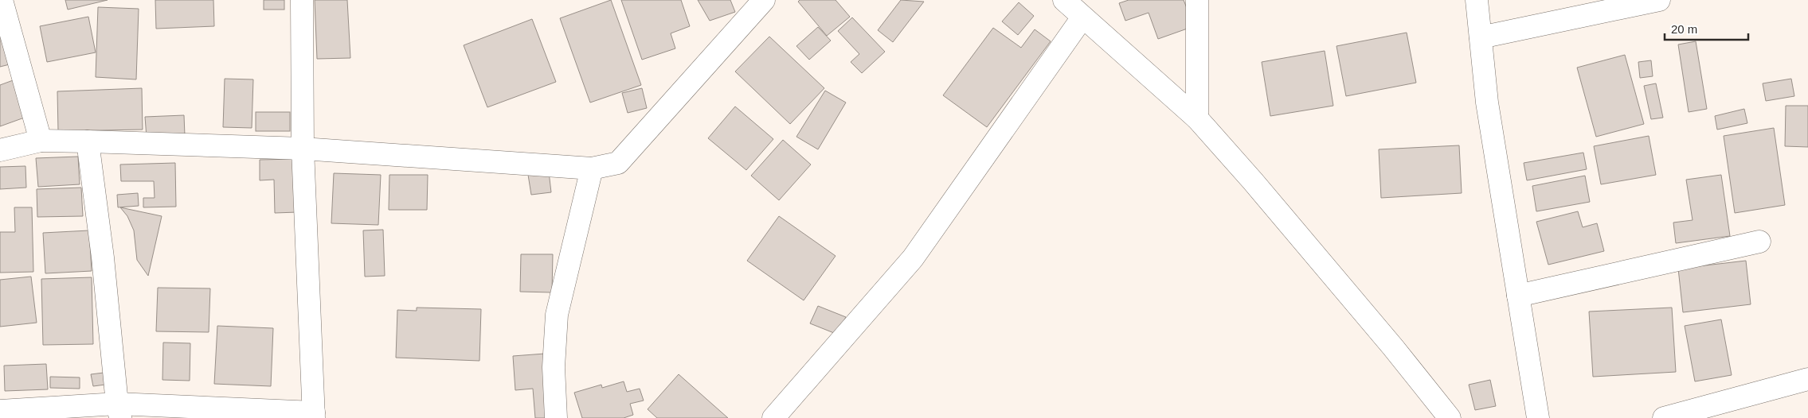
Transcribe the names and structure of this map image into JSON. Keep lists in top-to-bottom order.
{
  "scale_bar": "20 m"
}
